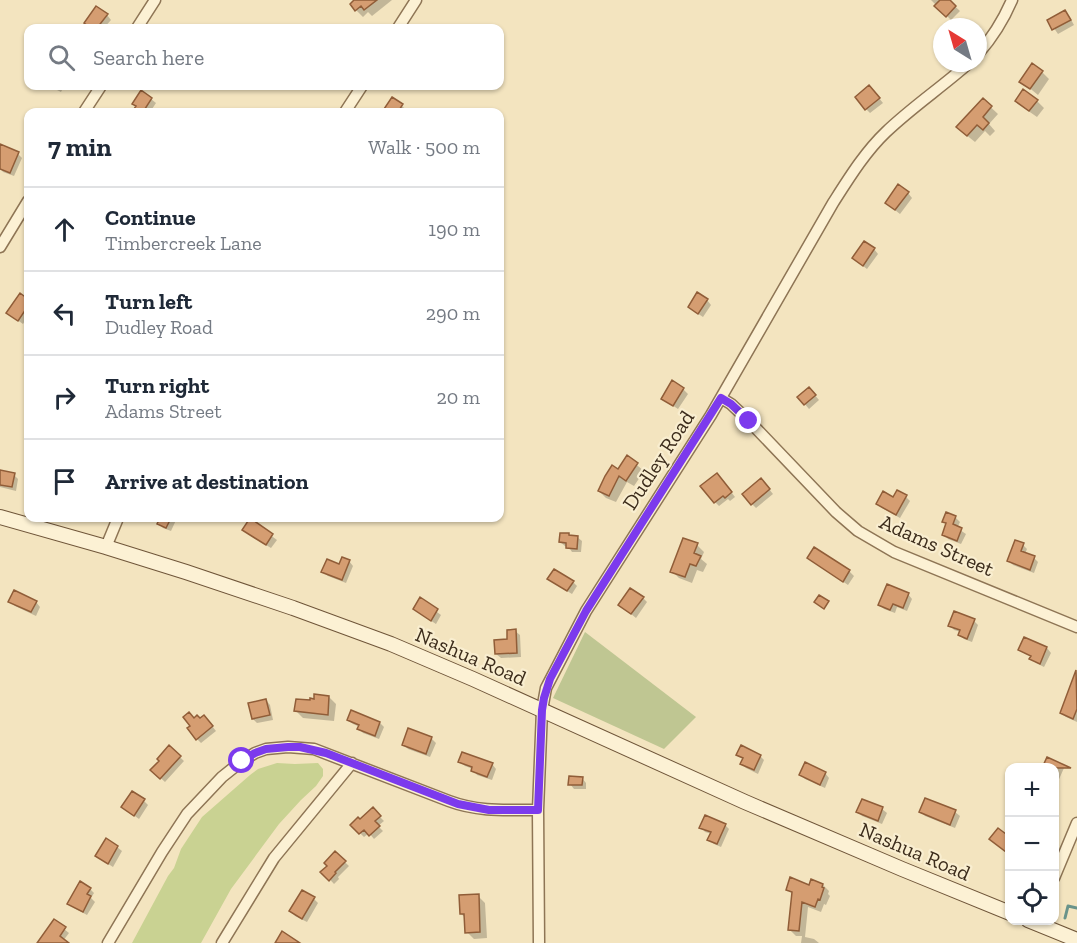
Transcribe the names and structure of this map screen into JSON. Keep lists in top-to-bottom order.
{
  "streets": {
    "main road": ["Nashua Road"],
    "street": ["Dudley Road", "Adams Street"]
  },
  "crossings": [
    ["Dudley Road", "Adams Street"],
    ["Dudley Road", "Nashua Road"]
  ],
  "north": "top left",
  "page": {
    "search": "Search here",
    "heading": ["7 min", "Walk · 500 m"],
    "list": [
      ["Continue", "Timbercreek Lane", "190 m"],
      ["Turn left", "Dudley Road", "290 m"],
      ["Turn right", "Adams Street", "20 m"],
      "Arrive at destination"
    ],
    "map_buttons": ["+", "−"]
  }
}
